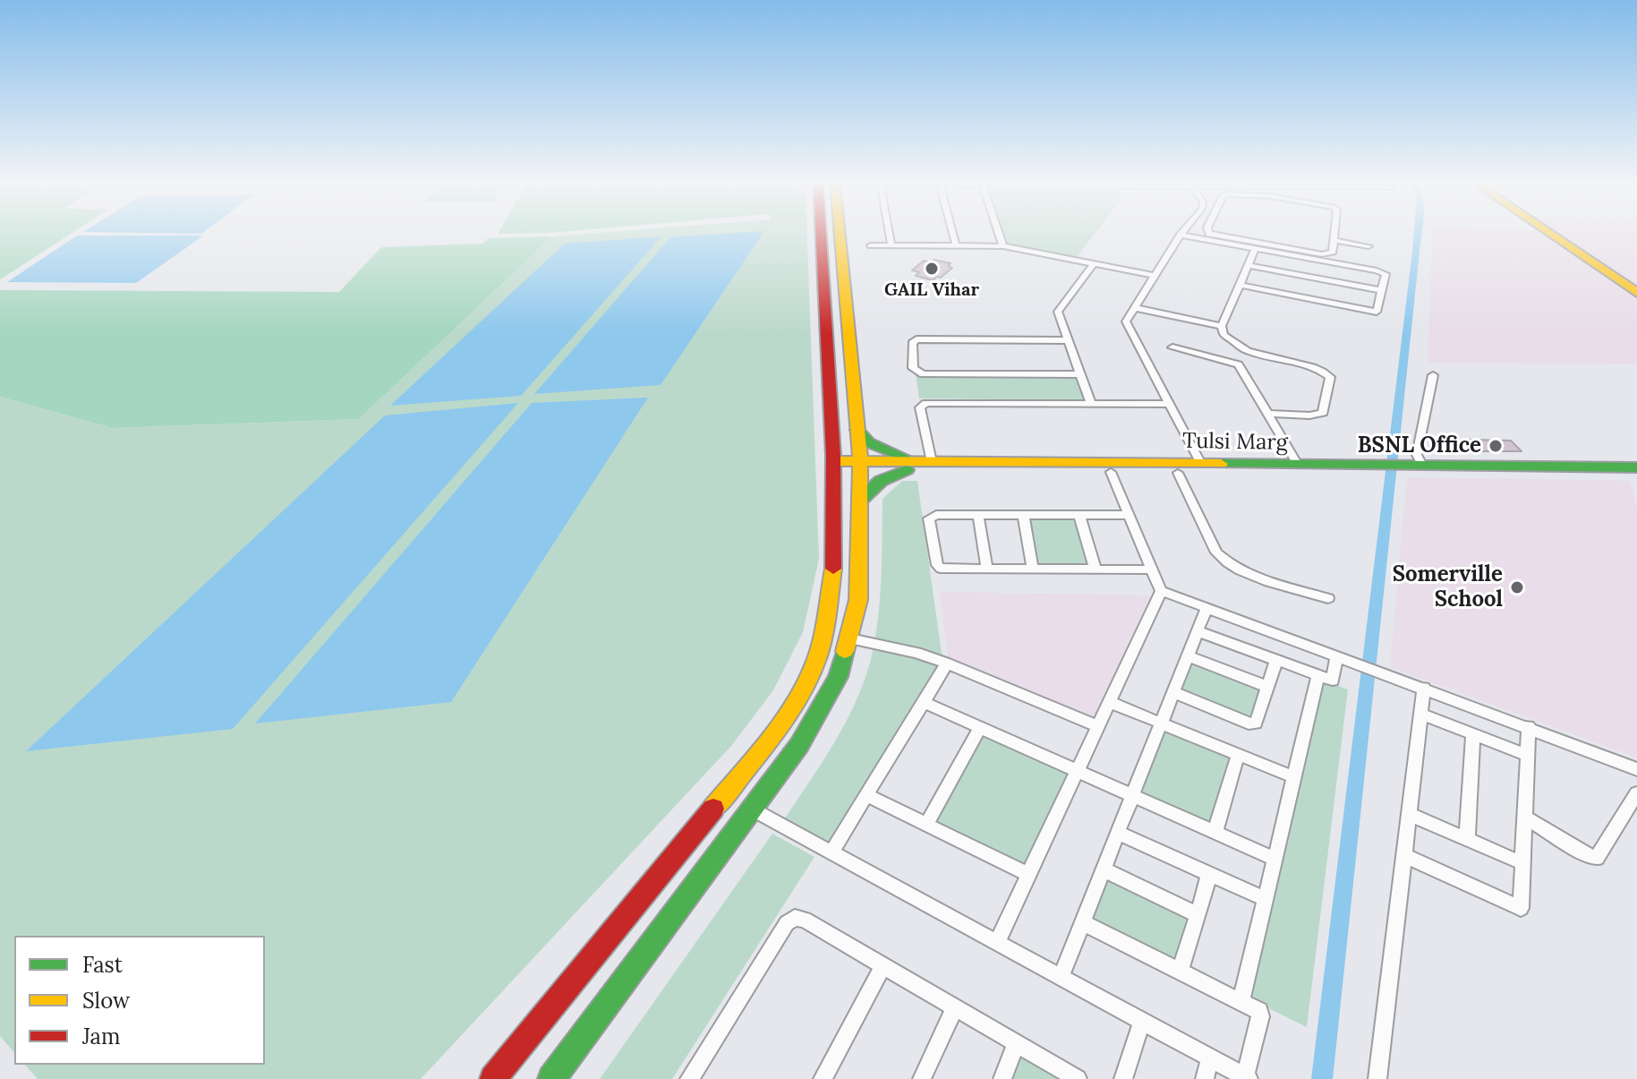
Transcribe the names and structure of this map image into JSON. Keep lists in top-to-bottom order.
{
  "streets": {
    "street": ["Tulsi Marg"]
  },
  "places": ["GAIL Vihar", "BSNL Office", "Somerville School"],
  "legend": ["Fast", "Slow", "Jam"]
}
